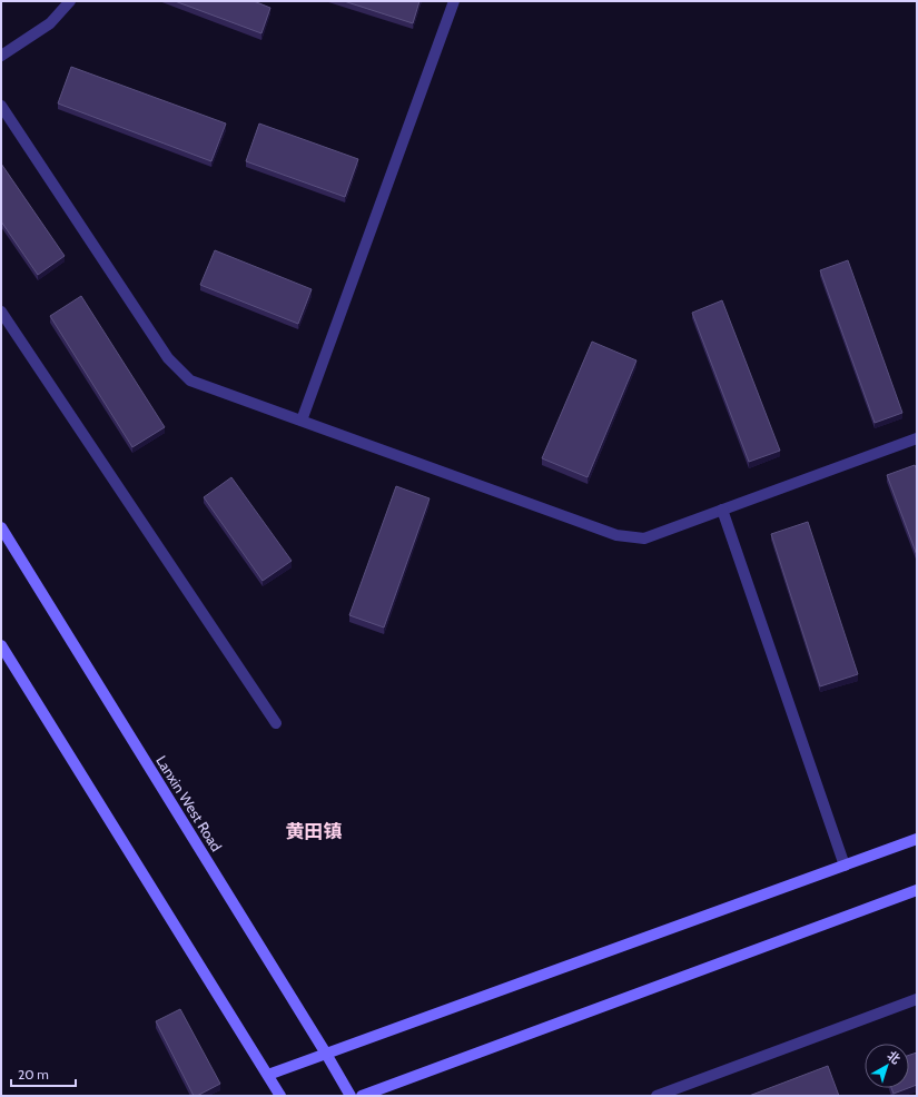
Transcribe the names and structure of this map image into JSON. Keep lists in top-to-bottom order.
{
  "streets": {
    "main road": ["Lanxin West Road"]
  },
  "districts": ["黄田镇"],
  "scale_bar": "20 m",
  "north": "top right"
}
